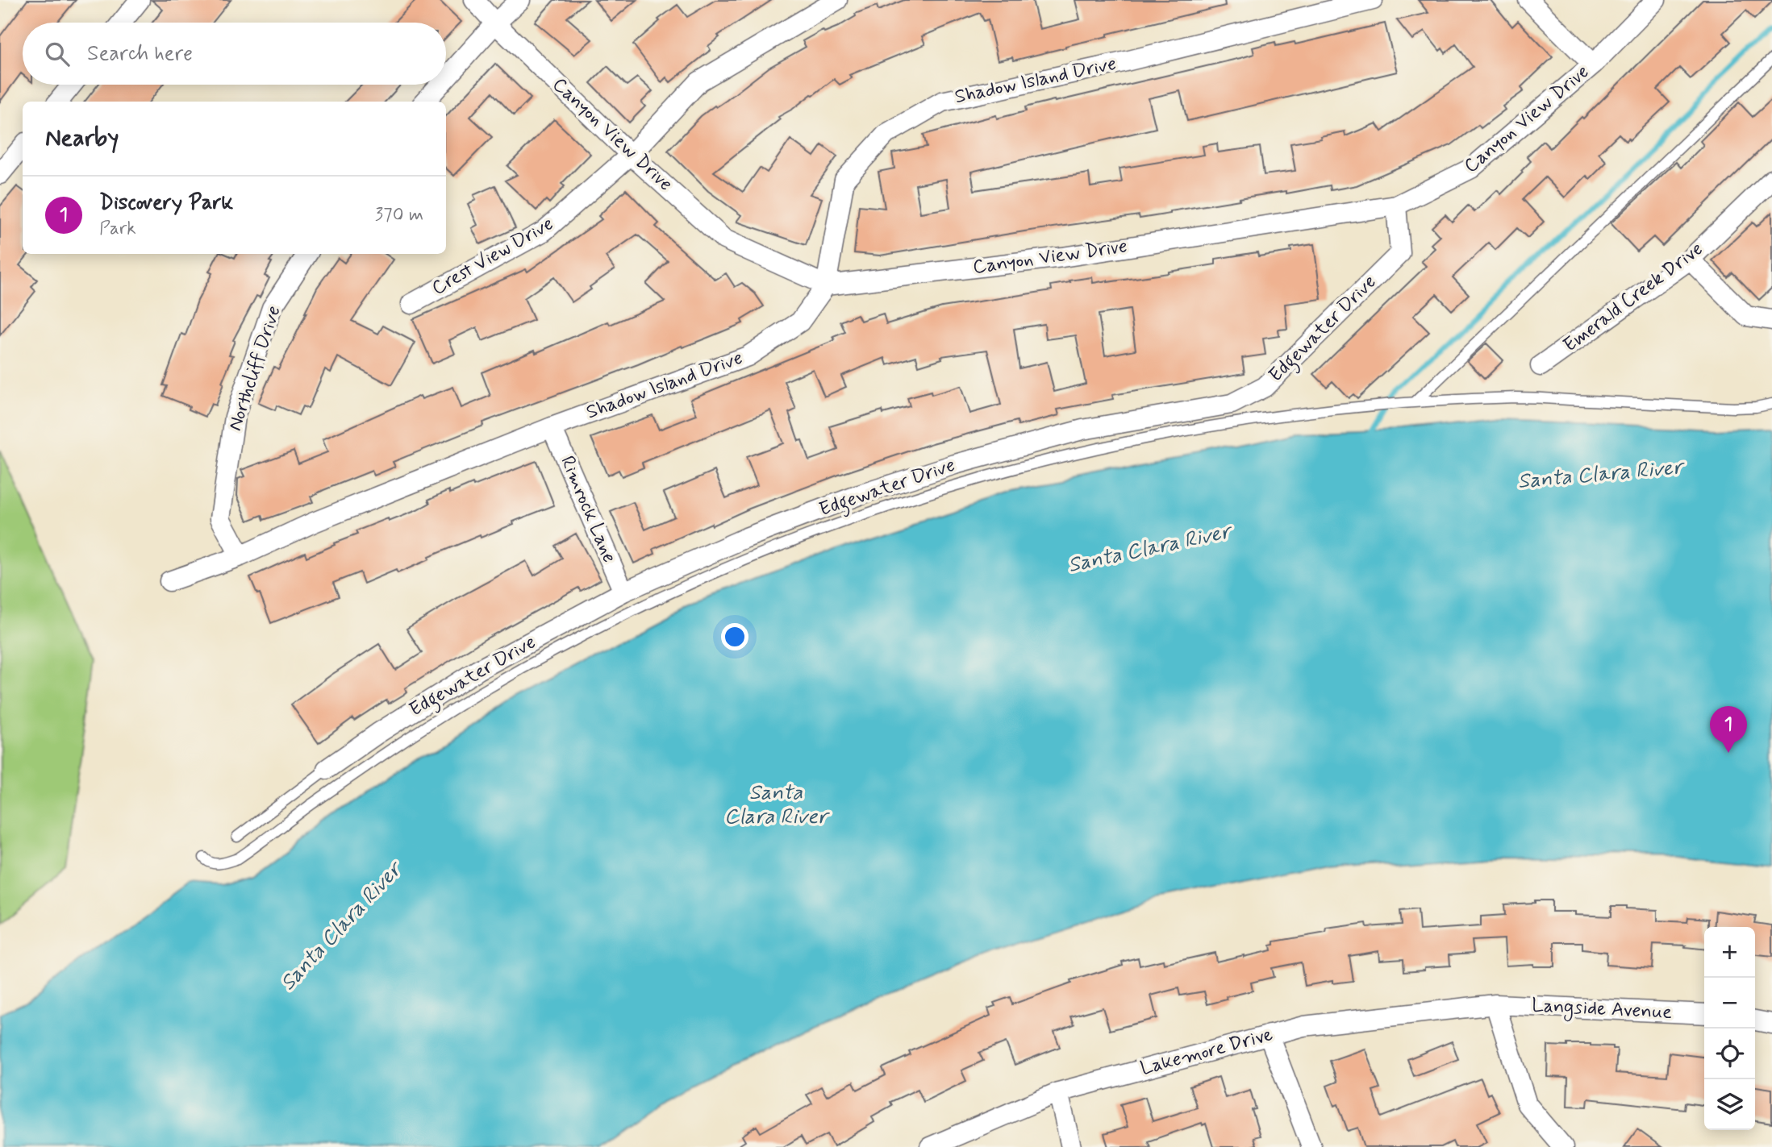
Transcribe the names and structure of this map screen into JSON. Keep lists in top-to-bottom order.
{
  "streets": {
    "street": [
      "Shadow Island Drive",
      "Canyon View Drive",
      "Crest View Drive",
      "Emerald Creek Drive",
      "Edgewater Drive",
      "Northcliff Drive",
      "Rimrock Lane",
      "Langside Avenue",
      "Lakemore Drive"
    ]
  },
  "crossings": [
    ["Shadow Island Drive", "Canyon View Drive"],
    ["Shadow Island Drive", "Northcliff Drive"],
    ["Shadow Island Drive", "Rimrock Lane"],
    ["Canyon View Drive", "Crest View Drive"],
    ["Canyon View Drive", "Edgewater Drive"],
    ["Edgewater Drive", "Rimrock Lane"],
    ["Langside Avenue", "Lakemore Drive"]
  ],
  "water": ["Santa Clara River"],
  "page": {
    "search": "Search here",
    "heading": "Nearby",
    "list": [
      {
        "mark": "1",
        "name": "Discovery Park",
        "note": "Park",
        "value": "370 m"
      }
    ],
    "pins": "1",
    "map_buttons": ["+", "−"]
  }
}
